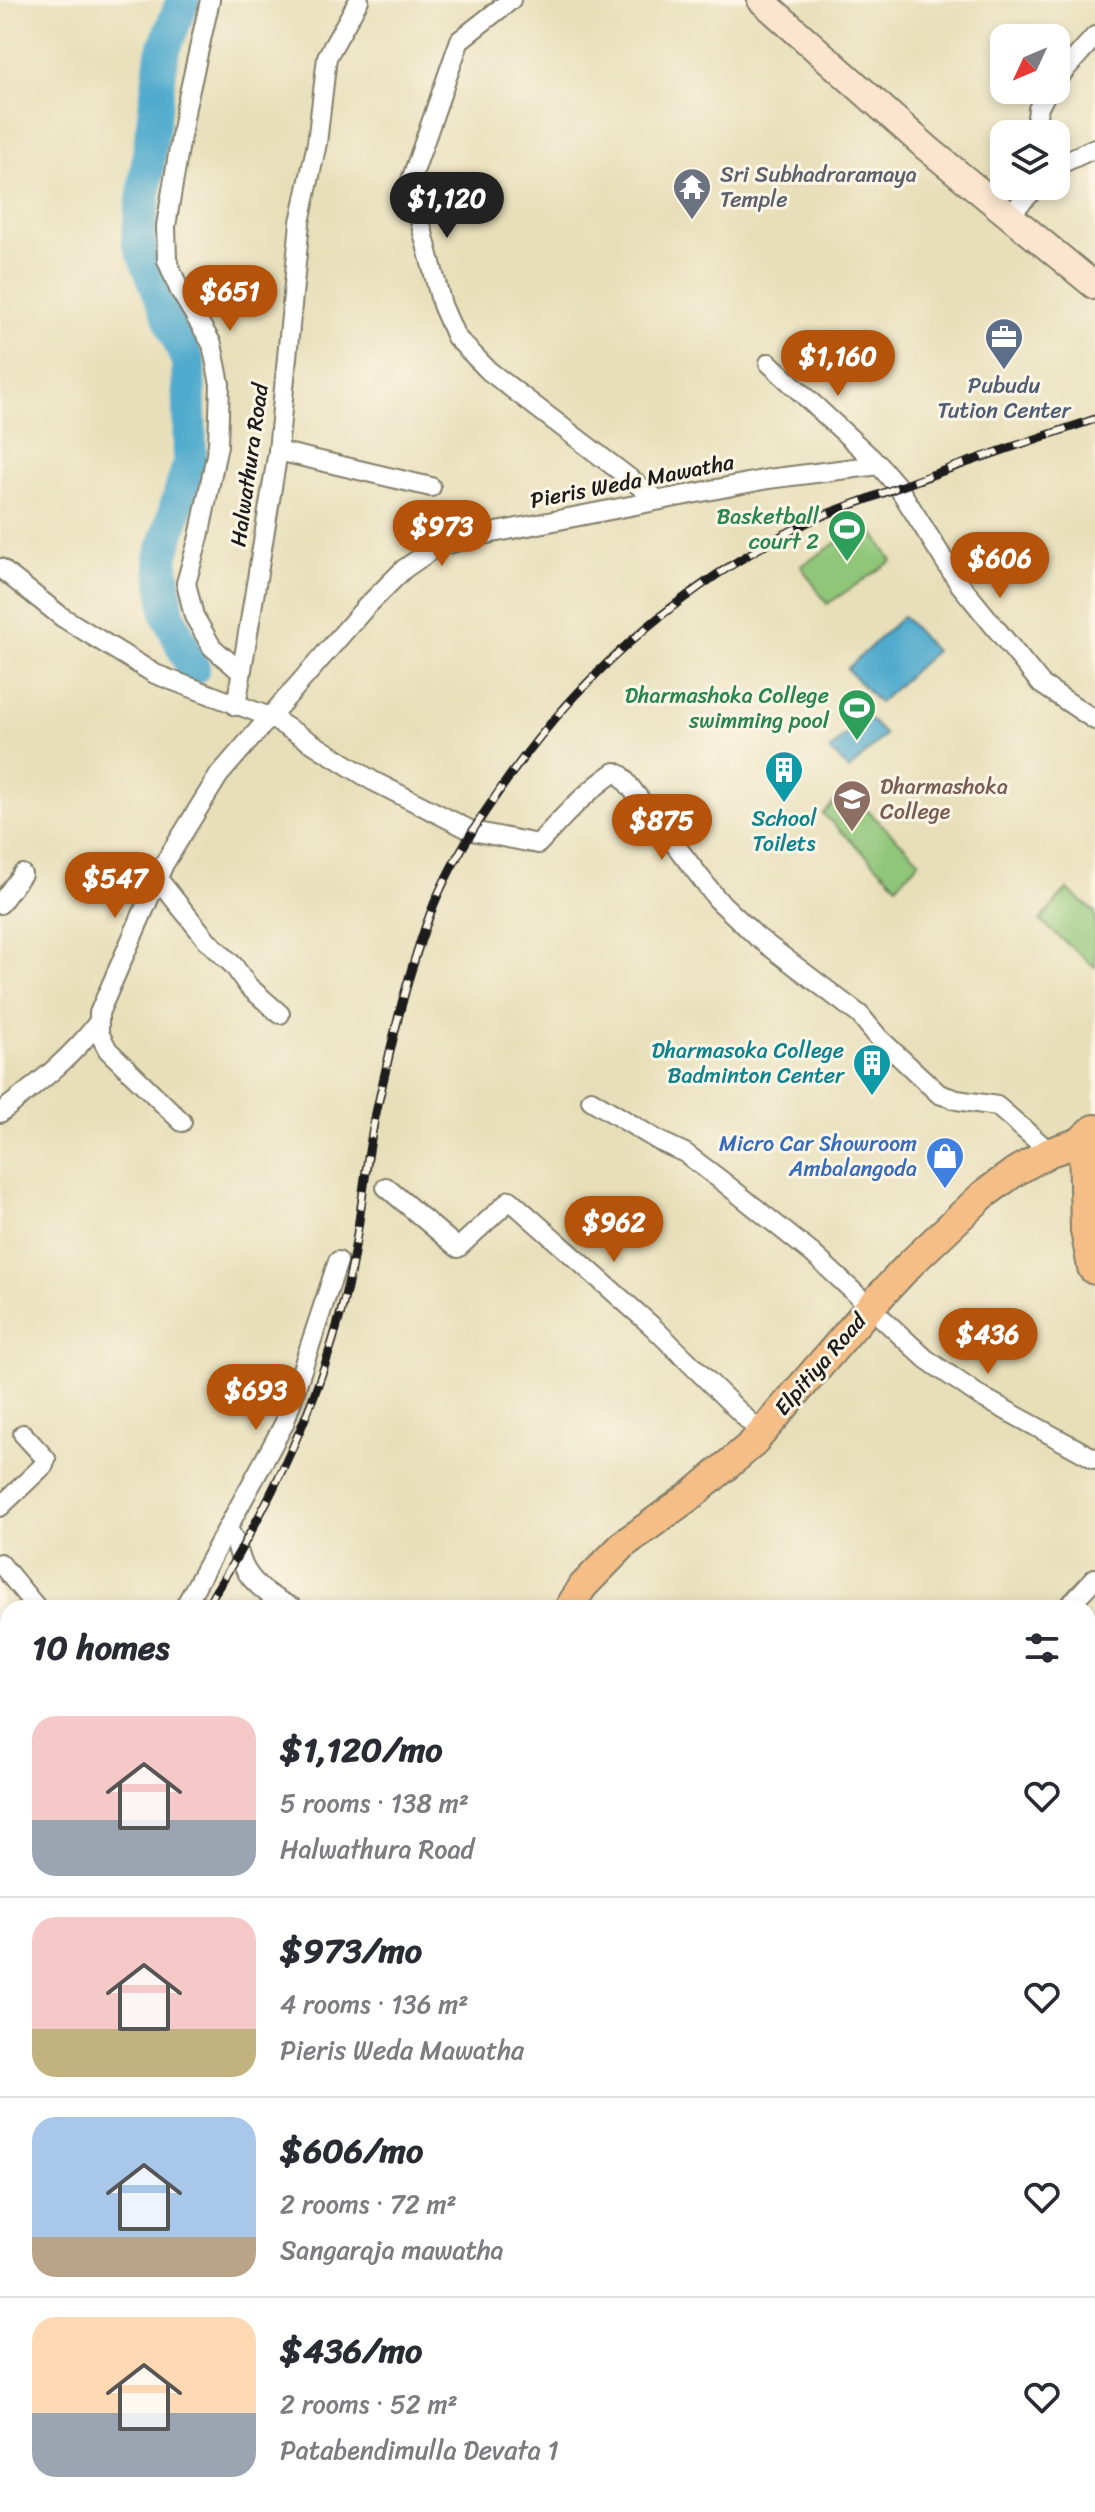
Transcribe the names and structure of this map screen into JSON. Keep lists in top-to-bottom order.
{
  "streets": {
    "main road": ["Elpitiya Road"],
    "street": ["Halwathura Road", "Pieris Weda Mawatha"]
  },
  "places": {
    "temple": ["Sri Subhadraramaya Temple"],
    "office": ["Pubudu Tution Center"],
    "sports": ["Basketball court 2", "Dharmashoka College swimming pool"],
    "building": ["School Toilets", "Dharmasoka College Badminton Center"],
    "school or university": ["Dharmashoka College"],
    "shop": ["Micro Car Showroom Ambalangoda"]
  },
  "north": "bottom left",
  "page": {
    "price": [
      "$1,120",
      "$651",
      "$1,160",
      "$973",
      "$606",
      "$875",
      "$547",
      "$962",
      "$436",
      "$693"
    ],
    "heading": "10 homes",
    "list": [
      {
        "name": "$1,120/mo",
        "note": "5 rooms · 138 m² · Halwathura Road"
      },
      {
        "name": "$973/mo",
        "note": "4 rooms · 136 m² · Pieris Weda Mawatha"
      },
      {
        "name": "$606/mo",
        "note": "2 rooms · 72 m² · Sangaraja mawatha"
      },
      {
        "name": "$436/mo",
        "note": "2 rooms · 52 m² · Patabendimulla Devata 1"
      }
    ]
  }
}
